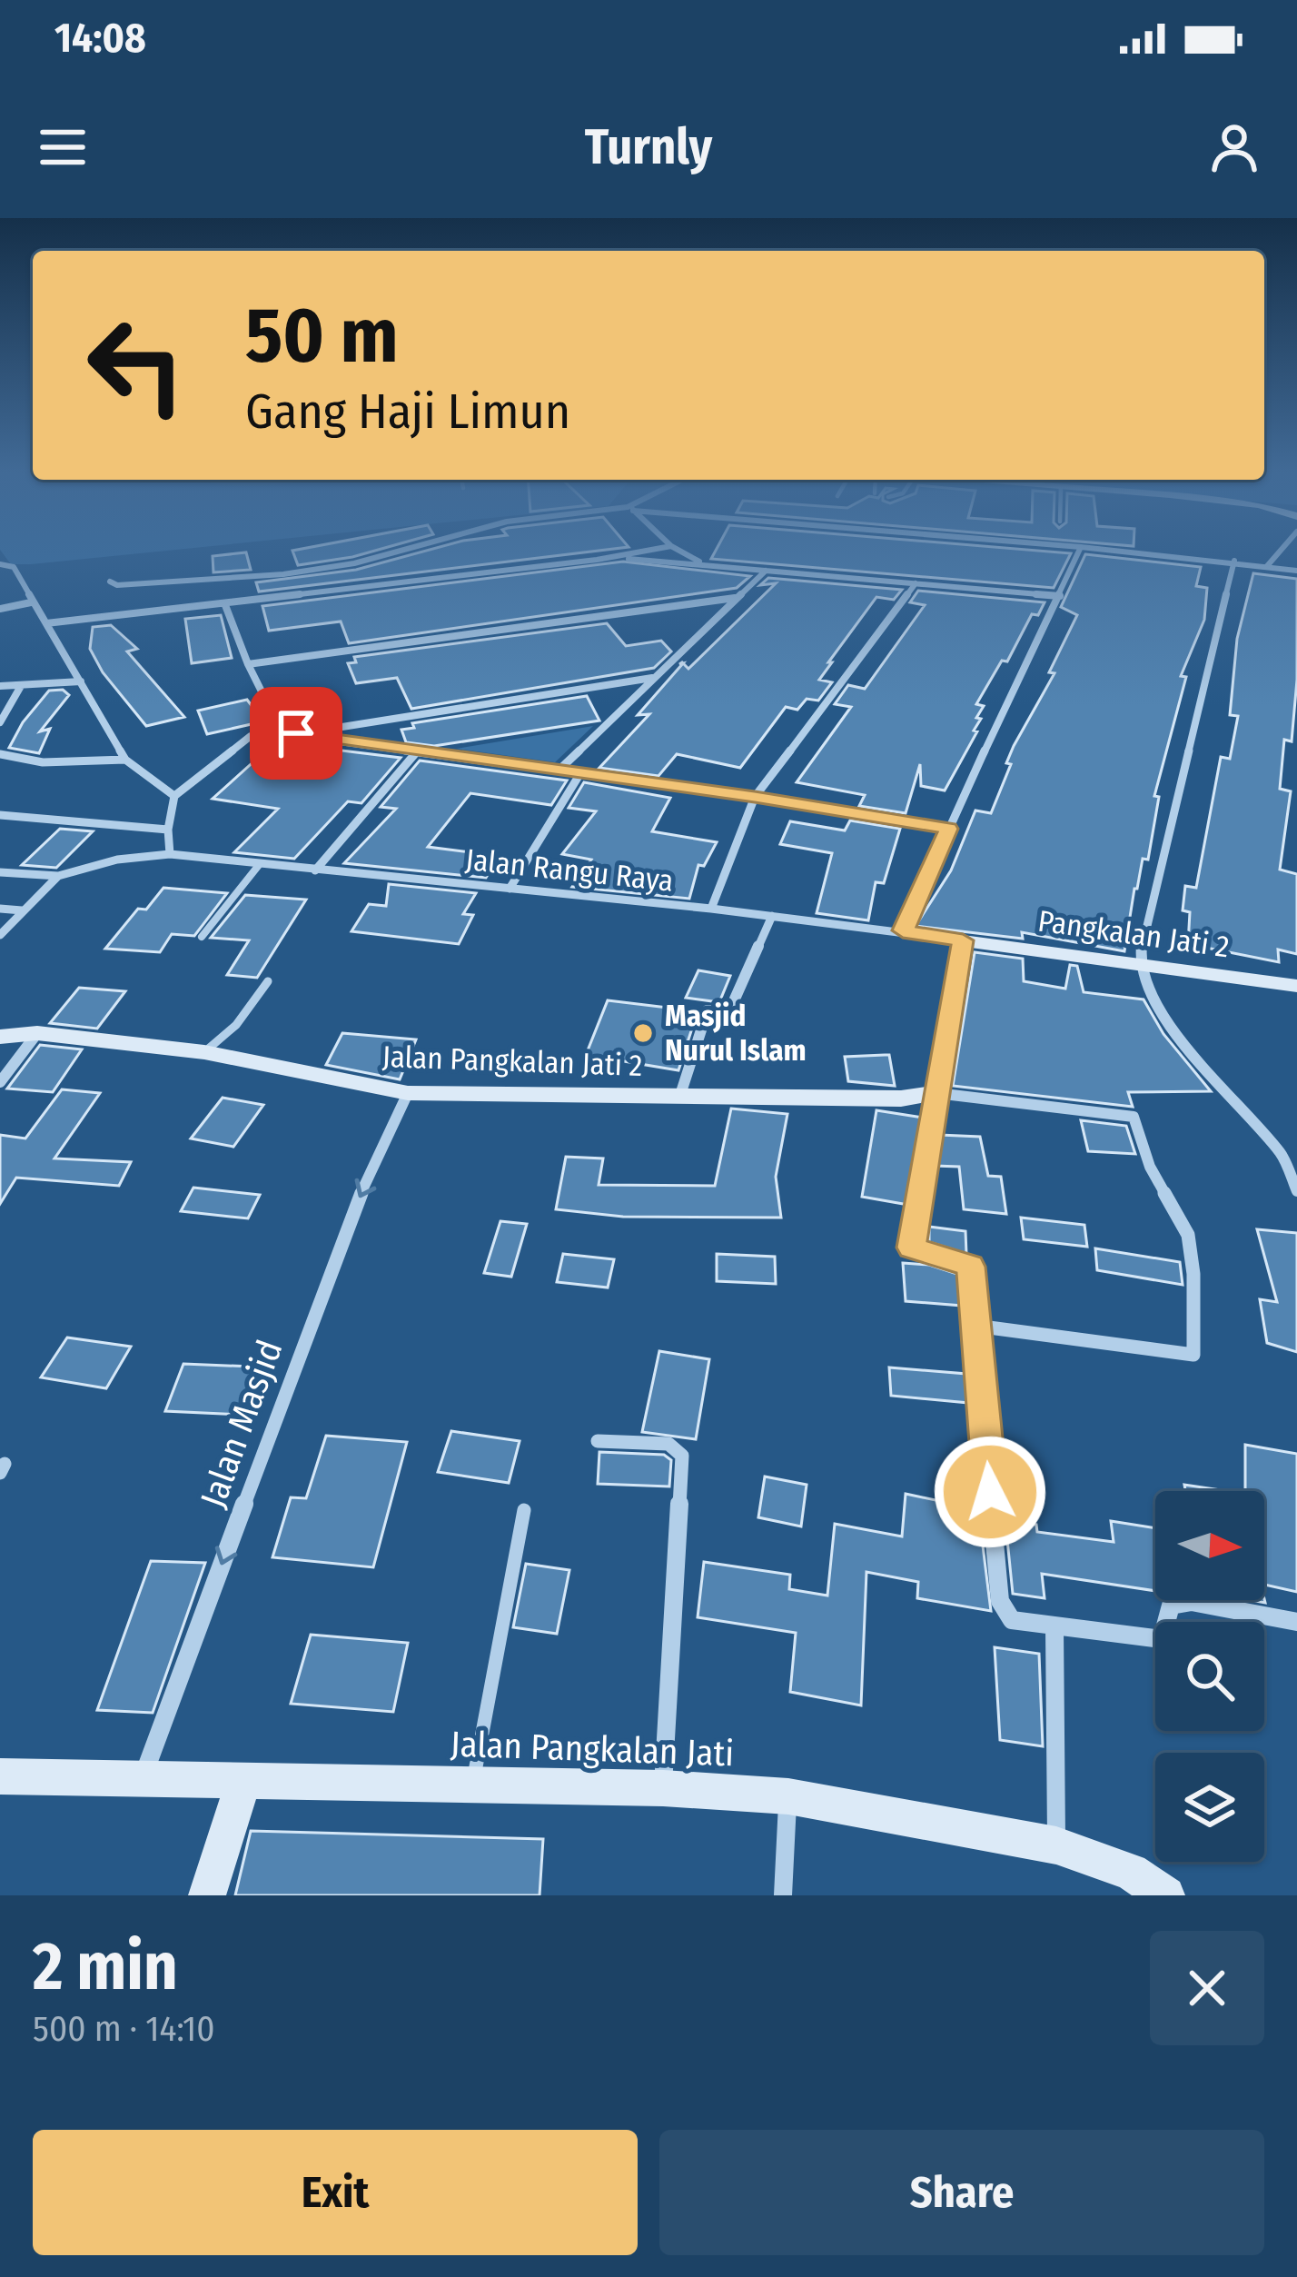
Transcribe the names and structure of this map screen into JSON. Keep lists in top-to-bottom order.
{
  "streets": {
    "street": [
      "Jalan Rangu Raya",
      "Pangkalan Jati 2",
      "Jalan Pangkalan Jati 2",
      "Jalan Masjid",
      "Jalan Pangkalan Jati"
    ]
  },
  "crossings": [
    ["Jalan Rangu Raya", "Pangkalan Jati 2"],
    ["Jalan Pangkalan Jati 2", "Jalan Masjid"],
    ["Jalan Masjid", "Jalan Pangkalan Jati"]
  ],
  "one_way": ["Jalan Masjid"],
  "places": ["Masjid Nurul Islam"],
  "north": "right",
  "page": {
    "status": "14:08",
    "header": "Turnly",
    "turn": ["50 m", "Gang Haji Limun"],
    "heading": ["2 min", "500 m · 14:10"],
    "buttons": ["Exit", "Share"]
  }
}
